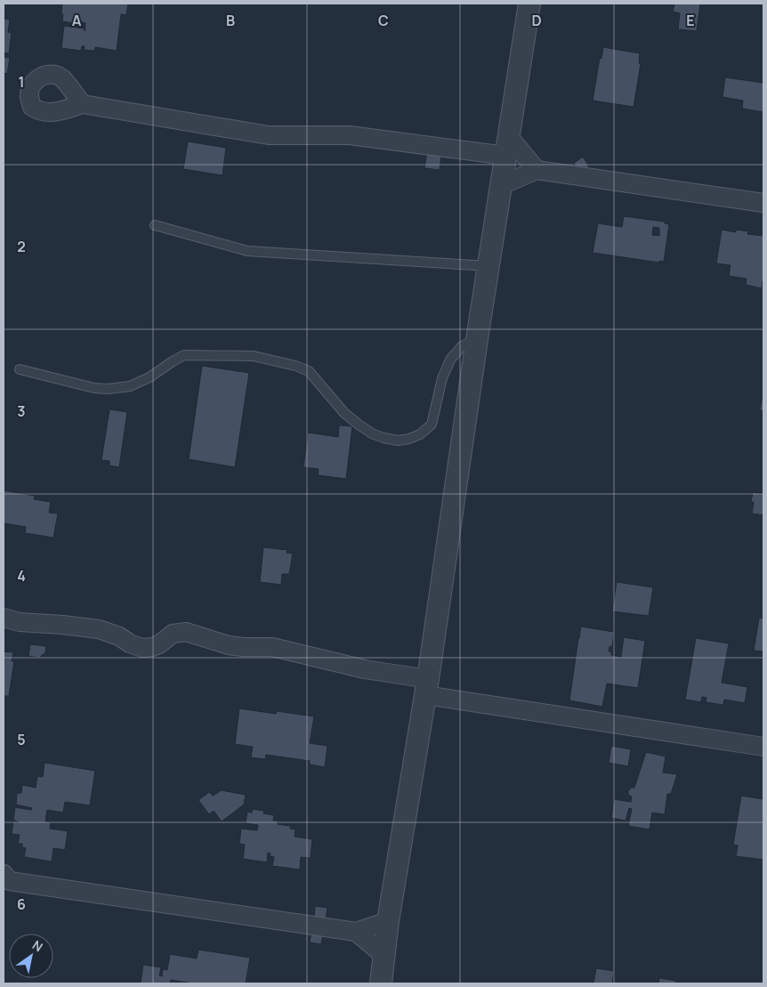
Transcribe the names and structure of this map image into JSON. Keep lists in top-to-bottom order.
{
  "north": "top right",
  "grid": {
    "columns": [
      "A",
      "B",
      "C",
      "D",
      "E"
    ],
    "rows": [
      "1",
      "2",
      "3",
      "4",
      "5",
      "6"
    ]
  }
}
